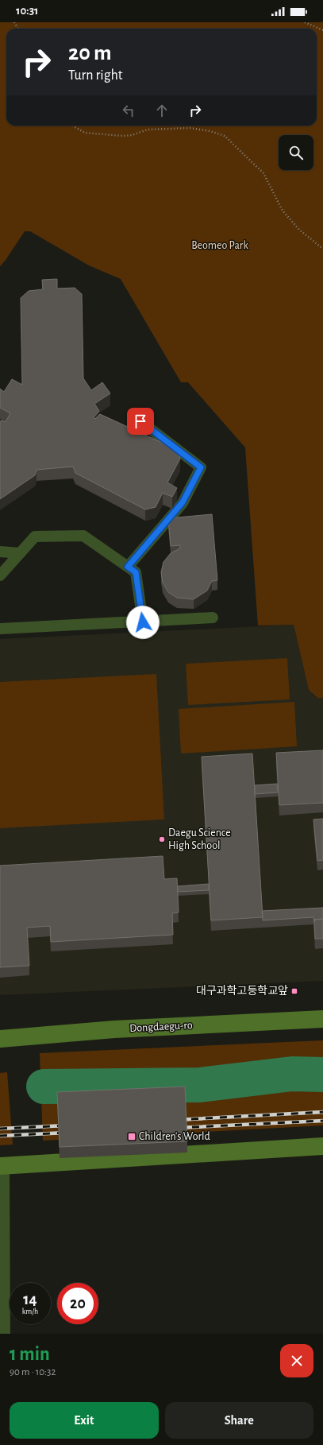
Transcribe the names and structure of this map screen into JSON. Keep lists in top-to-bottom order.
{
  "streets": {
    "main road": ["Dongdaegu-ro"]
  },
  "parks": ["Beomeo Park"],
  "places": {
    "other": ["Daegu Science High School"],
    "transit": ["대구과학고등학교앞", "Children's World"]
  },
  "page": {
    "status": "10:31",
    "turn": ["20 m", "Turn right"],
    "speed": "14 km/h",
    "limit": "20",
    "heading": ["1 min", "90 m · 10:32"],
    "buttons": ["Exit", "Share"]
  }
}
